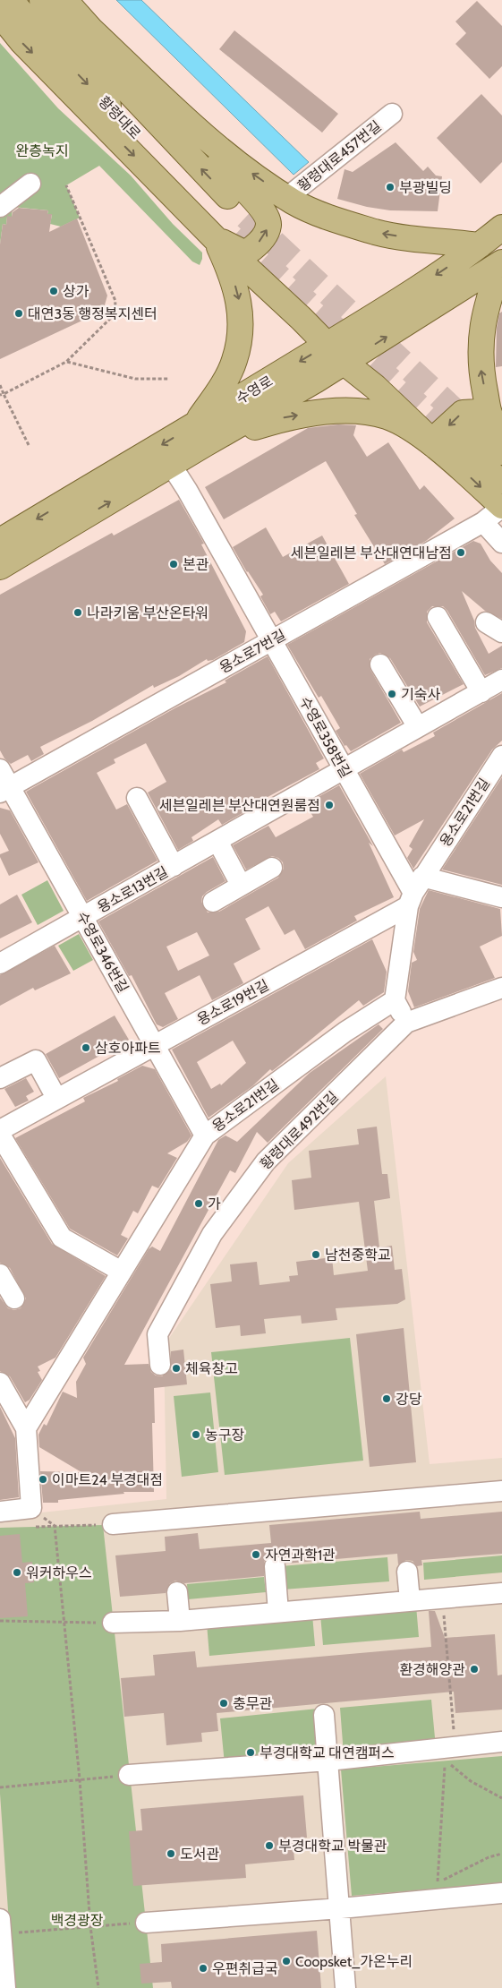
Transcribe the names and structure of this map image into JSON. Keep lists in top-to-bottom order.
{
  "streets": {
    "main road": ["황령대로", "수영로"],
    "street": [
      "황령대로457번길",
      "용소로7번길",
      "수영로358번길",
      "용소로21번길",
      "용소로13번길",
      "수영로346번길",
      "용소로19번길",
      "황령대로492번길"
    ]
  },
  "crossings": [
    ["수영로", "수영로358번길"],
    ["용소로7번길", "수영로358번길"],
    ["용소로7번길", "수영로346번길"],
    ["수영로358번길", "용소로21번길"],
    ["수영로358번길", "용소로13번길"],
    ["수영로358번길", "용소로19번길"],
    ["용소로21번길", "수영로346번길"],
    ["용소로21번길", "용소로19번길"],
    ["용소로13번길", "수영로346번길"],
    ["수영로346번길", "용소로19번길"]
  ],
  "parks": ["완층녹지", "백경광장"],
  "places": [
    "부광빌딩",
    "상가",
    "대연3동 행정복지센터",
    "세븐일레븐 부산대연대남점",
    "본관",
    "나라키움 부산온타워",
    "기숙사",
    "세븐일레븐 부산대연원룸점",
    "삼호아파트",
    "가",
    "남천중학교",
    "체육창고",
    "강당",
    "농구장",
    "이마트24 부경대점",
    "자연과학1관",
    "워커하우스",
    "환경해양관",
    "충무관",
    "부경대학교 대연캠퍼스",
    "부경대학교 박물관",
    "도서관",
    "Coopsket_가온누리",
    "우편취급국"
  ]
}
